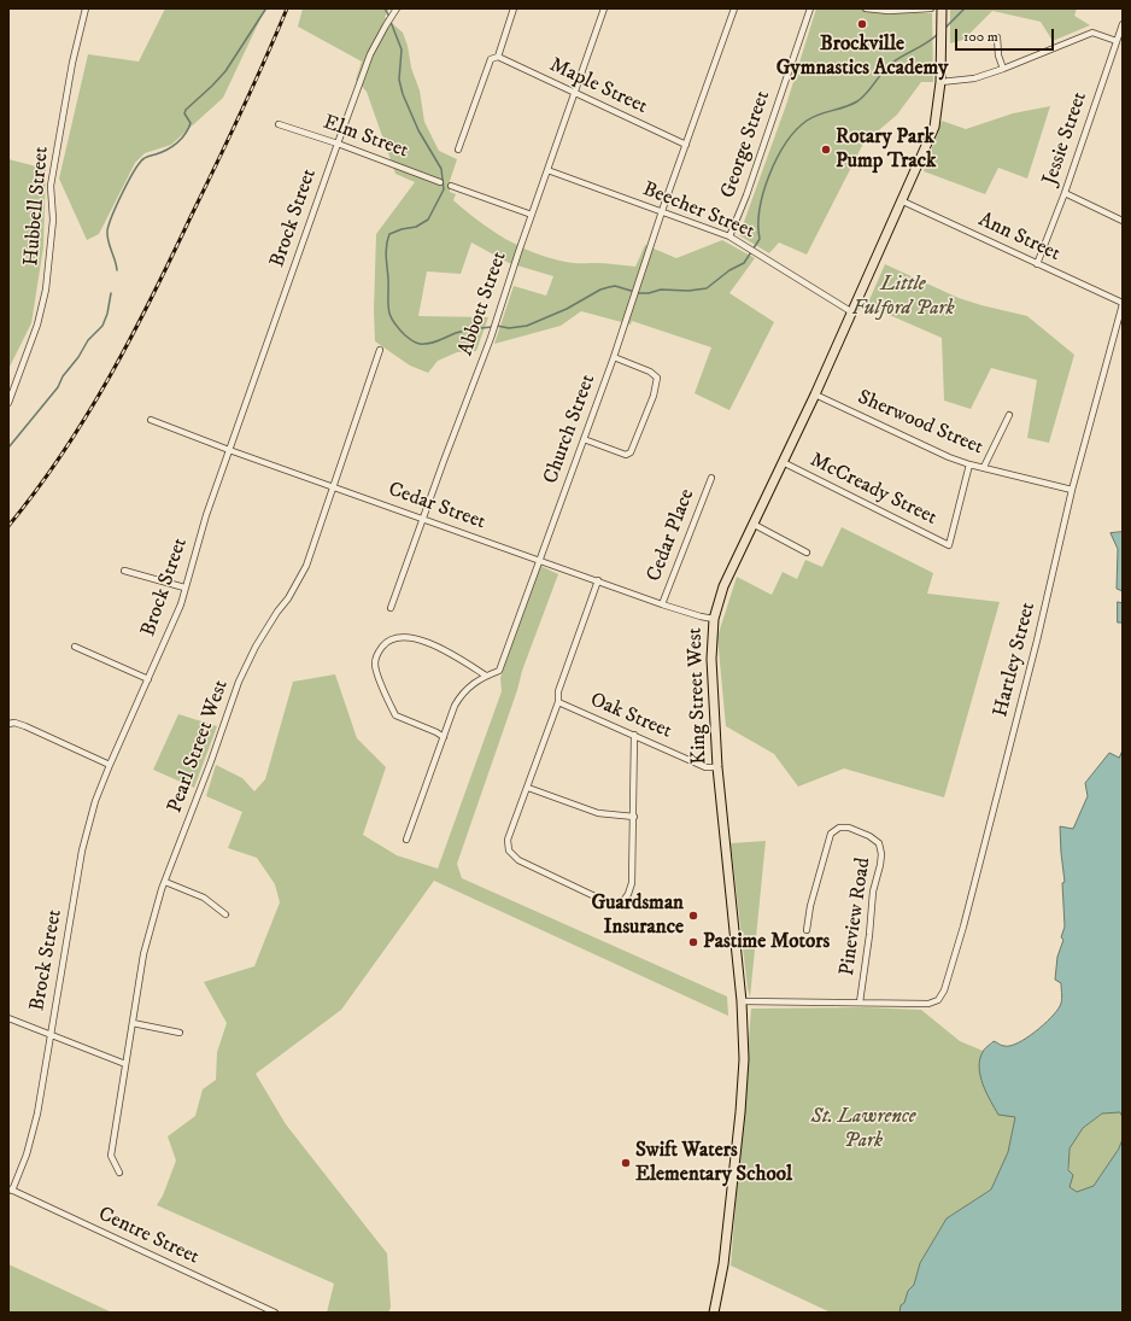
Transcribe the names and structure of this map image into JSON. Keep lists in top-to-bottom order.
{
  "streets": {
    "main road": ["King Street West"],
    "street": [
      "Maple Street",
      "Elm Street",
      "Jessie Street",
      "George Street",
      "Hubbell Street",
      "Beecher Street",
      "Brock Street",
      "Ann Street",
      "Abbott Street",
      "Sherwood Street",
      "Church Street",
      "McCready Street",
      "Cedar Street",
      "Cedar Place",
      "Hartley Street",
      "Oak Street",
      "Pearl Street West",
      "Pineview Road",
      "Centre Street"
    ]
  },
  "crossings": [
    ["Maple Street", "Abbott Street"],
    ["Maple Street", "Church Street"],
    ["Elm Street", "Brock Street"],
    ["Jessie Street", "Ann Street"],
    ["George Street", "Beecher Street"],
    ["Beecher Street", "Abbott Street"],
    ["Beecher Street", "Church Street"],
    ["Beecher Street", "King Street West"],
    ["Brock Street", "Cedar Street"],
    ["Brock Street", "Centre Street"],
    ["Ann Street", "Hartley Street"],
    ["Ann Street", "King Street West"],
    ["Abbott Street", "Cedar Street"],
    ["Sherwood Street", "McCready Street"],
    ["Sherwood Street", "Hartley Street"],
    ["Sherwood Street", "King Street West"],
    ["Church Street", "Cedar Street"],
    ["McCready Street", "King Street West"],
    ["Cedar Street", "Cedar Place"],
    ["Cedar Street", "King Street West"],
    ["Cedar Street", "Pearl Street West"],
    ["Hartley Street", "Pineview Road"],
    ["King Street West", "Oak Street"]
  ],
  "parks": ["Little Fulford Park", "St. Lawrence Park"],
  "places": [
    "Brockville Gymnastics Academy",
    "Rotary Park Pump Track",
    "Guardsman Insurance",
    "Pastime Motors",
    "Swift Waters Elementary School"
  ],
  "scale_bar": "100 m"
}
